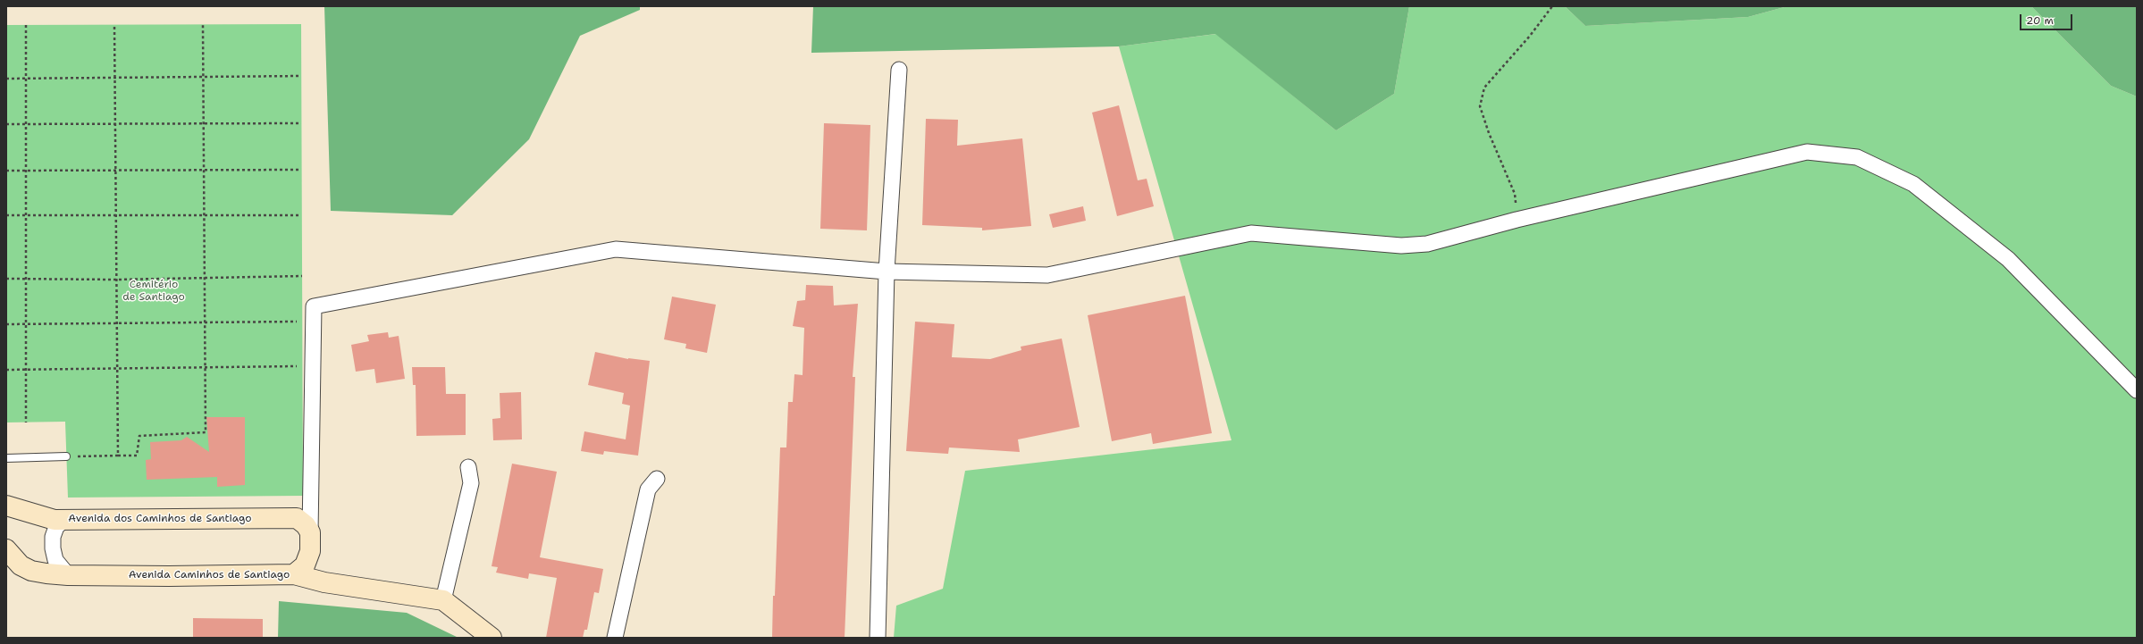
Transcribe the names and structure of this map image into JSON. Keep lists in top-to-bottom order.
{
  "streets": {
    "street": ["Avenida dos Caminhos de Santiago", "Avenida Caminhos de Santiago"]
  },
  "parks": ["Cemitério de Santiago"],
  "scale_bar": "20 m"
}
